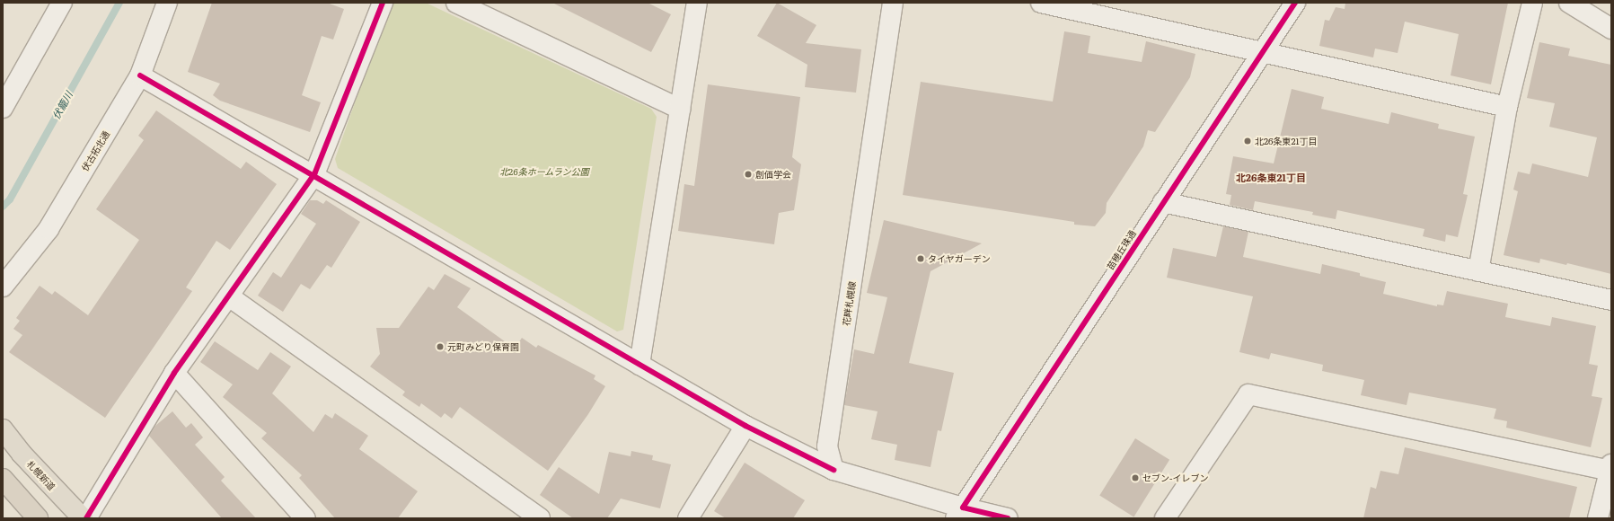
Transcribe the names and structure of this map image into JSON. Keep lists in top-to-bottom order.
{
  "streets": {
    "highway": ["札幌新道"],
    "street": ["伏古拓北通", "苗穂丘珠通", "花畔札幌線"]
  },
  "districts": ["北26条東21丁目"],
  "water": ["伏籠川"],
  "parks": ["北26条ホームラン公園"],
  "places": [
    "北26条東21丁目",
    "創価学会",
    "タイヤガーデン",
    "元町みどり保育園",
    "セブン-イレブン"
  ]
}
